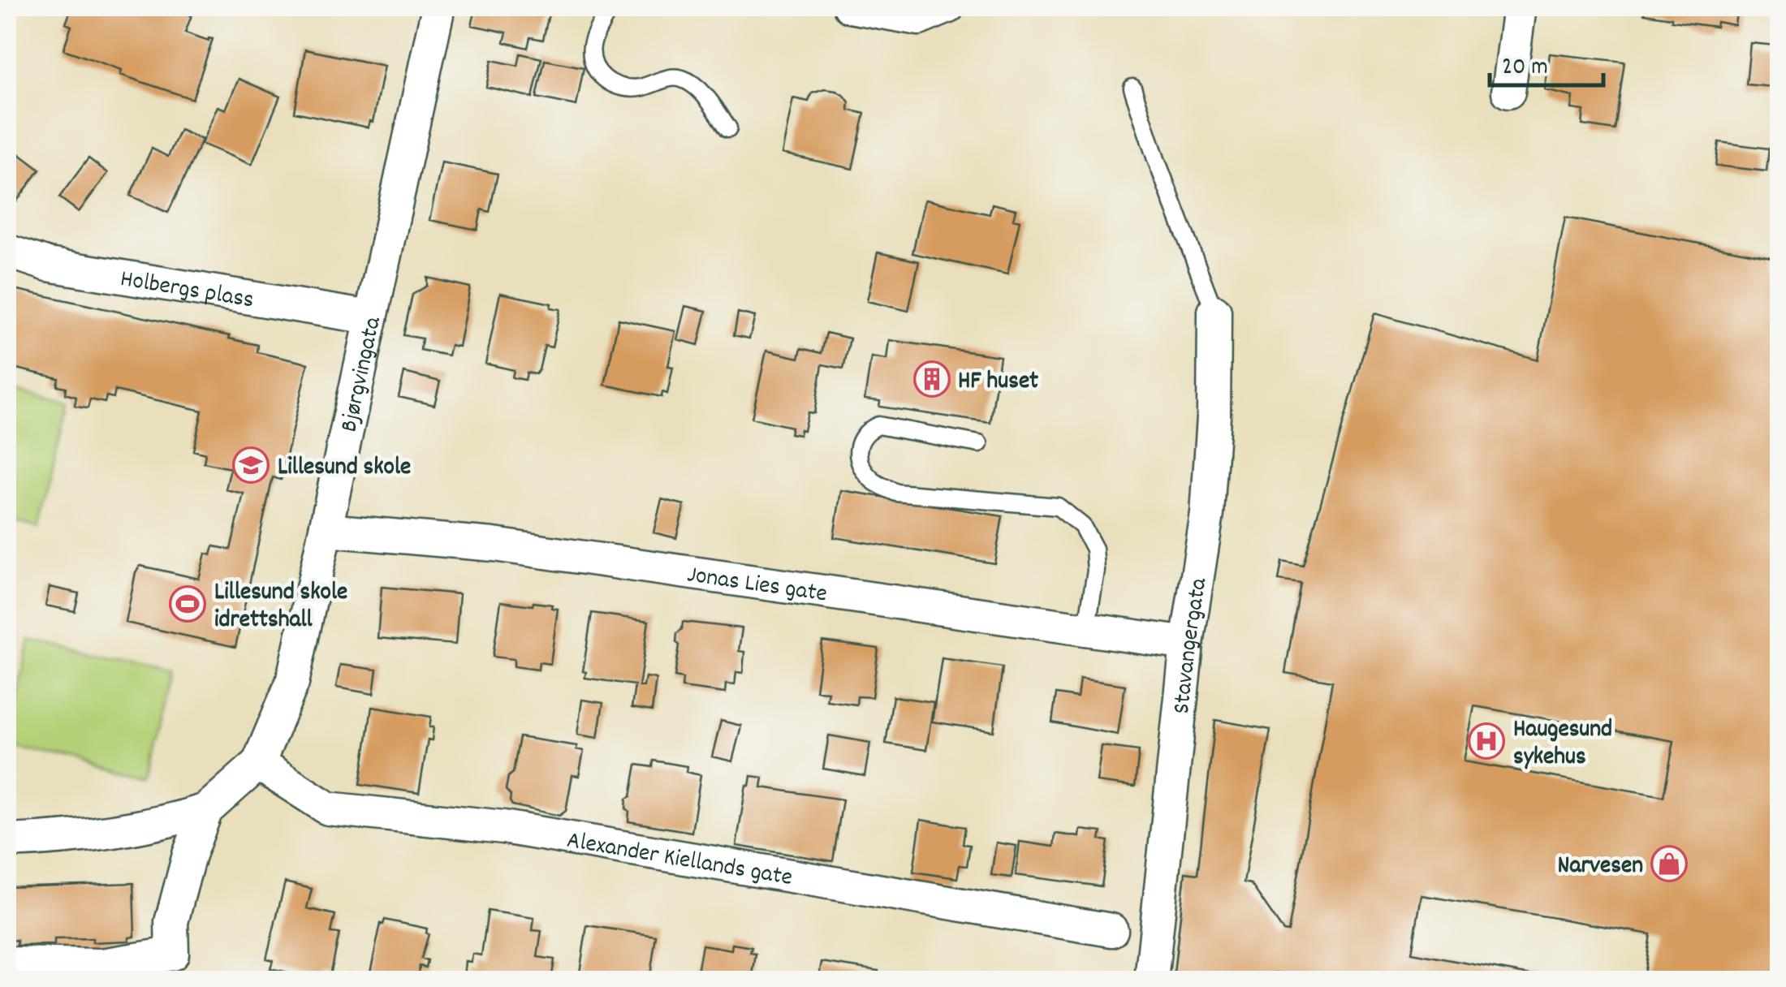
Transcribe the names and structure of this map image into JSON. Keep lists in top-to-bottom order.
{
  "streets": {
    "street": [
      "Holbergs plass",
      "Bjørgvingata",
      "Jonas Lies gate",
      "Stavangergata",
      "Alexander Kiellands gate"
    ]
  },
  "crossings": [
    ["Holbergs plass", "Bjørgvingata"],
    ["Bjørgvingata", "Jonas Lies gate"],
    ["Bjørgvingata", "Alexander Kiellands gate"],
    ["Jonas Lies gate", "Stavangergata"]
  ],
  "places": {
    "building": ["HF huset"],
    "school or university": ["Lillesund skole"],
    "sports": ["Lillesund skole idrettshall"],
    "hospital": ["Haugesund sykehus"],
    "shop": ["Narvesen"]
  },
  "scale_bar": "20 m"
}
